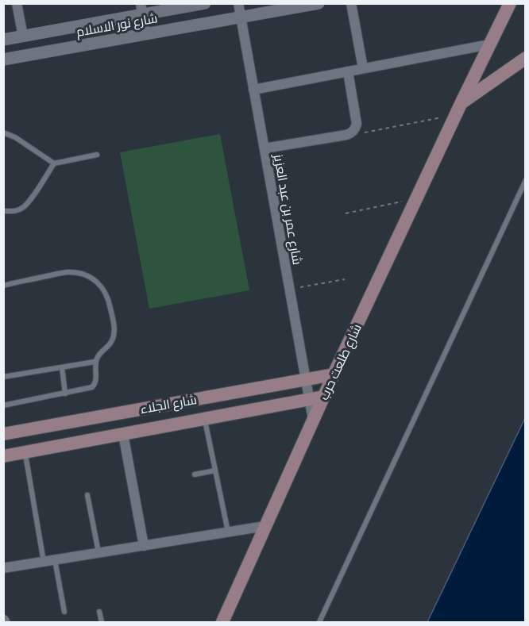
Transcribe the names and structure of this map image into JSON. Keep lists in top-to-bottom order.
{
  "streets": {
    "main road": ["شارع طلعت حرب", "شارع الجلاء"],
    "street": ["شارع نور الاسلام", "شارع عمر بن عبد العزيز"]
  },
  "crossings": [
    ["شارع نور الاسلام", "شارع عمر بن عبد العزيز"],
    ["شارع عمر بن عبد العزيز", "شارع طلعت حرب"],
    ["شارع عمر بن عبد العزيز", "شارع الجلاء"],
    ["شارع طلعت حرب", "شارع الجلاء"]
  ]
}
